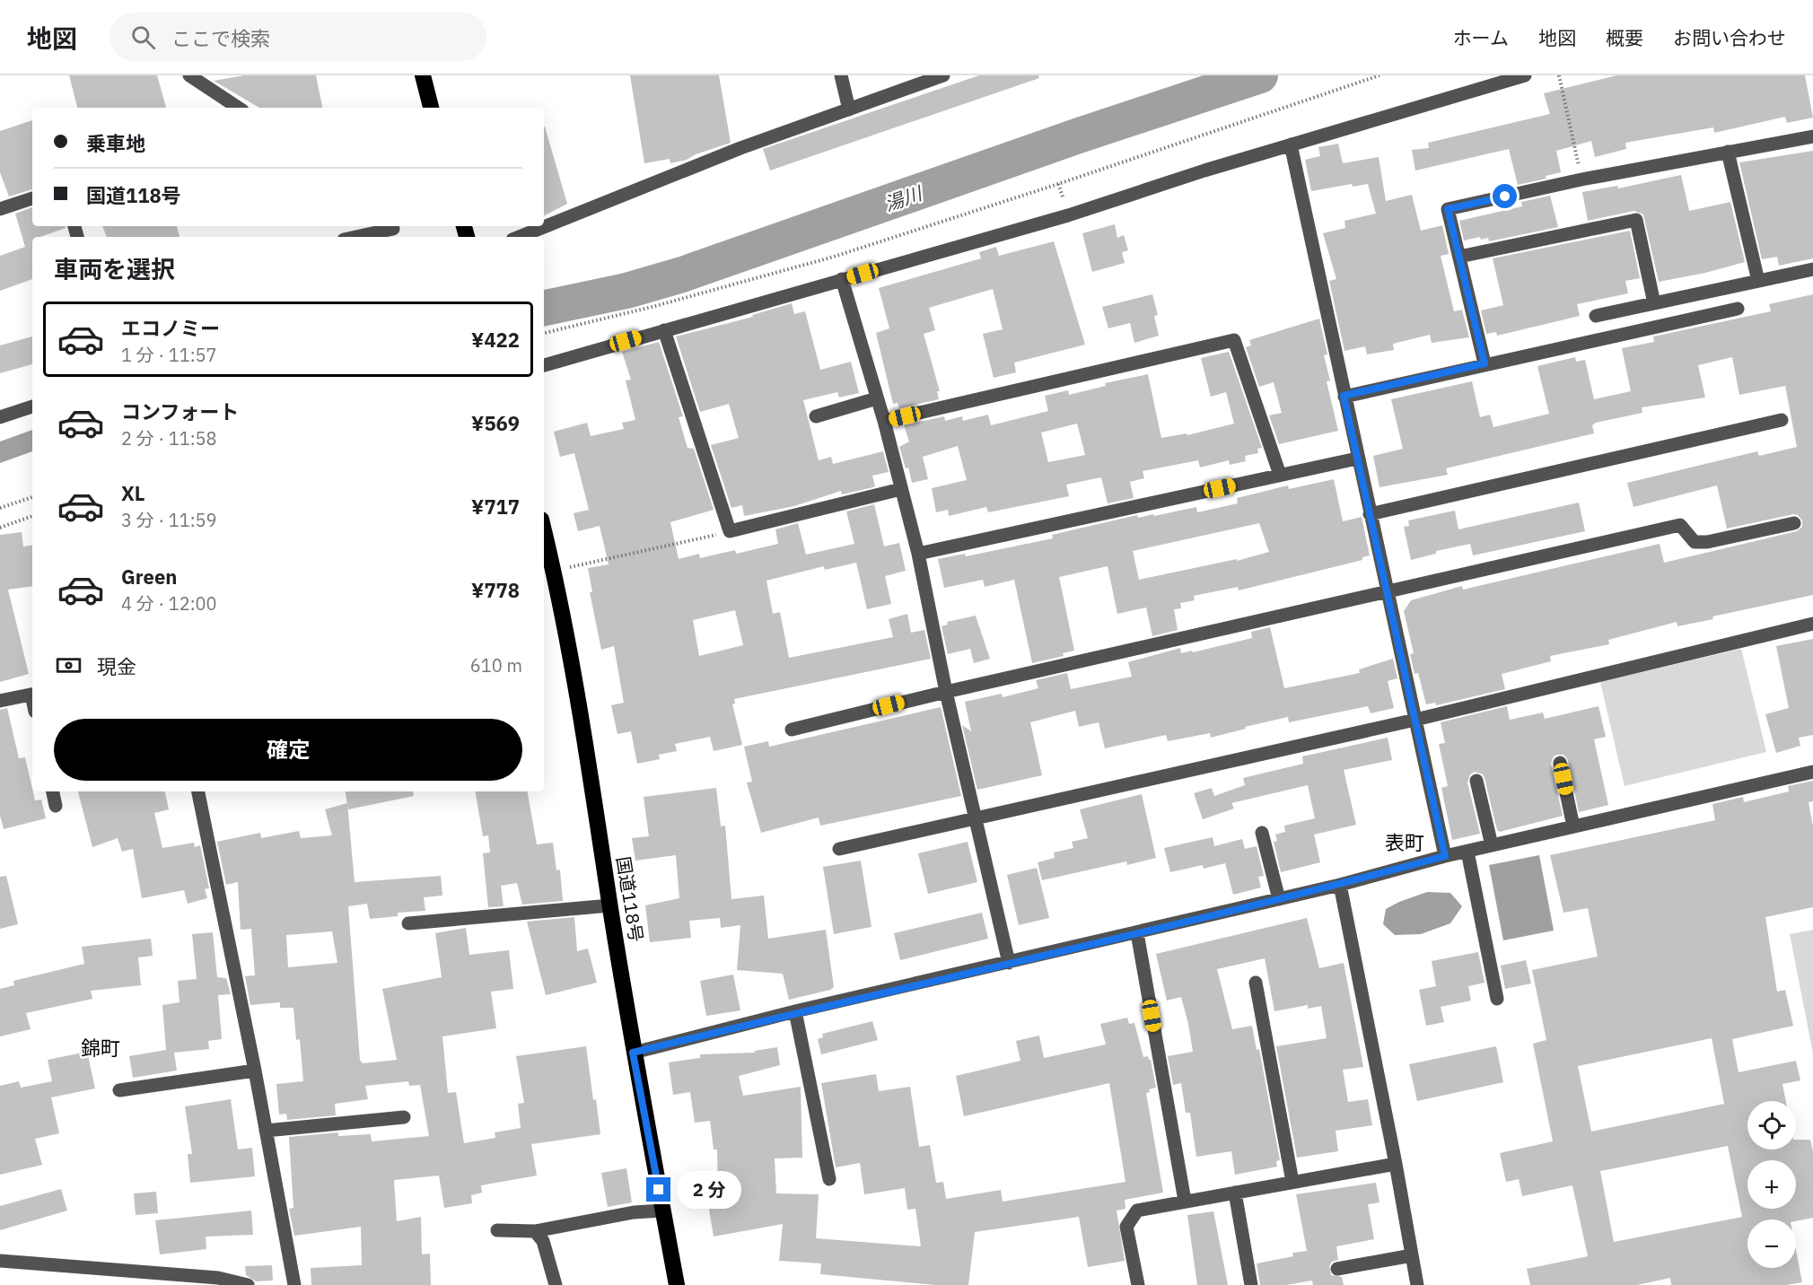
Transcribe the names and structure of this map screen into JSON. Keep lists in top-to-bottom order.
{
  "streets": {
    "highway": ["国道118号"]
  },
  "districts": ["表町", "錦町"],
  "water": ["湯川"],
  "page": {
    "header": "地図",
    "search": "ここで検索",
    "nav": [
      "ホーム",
      "地図",
      "概要",
      "お問い合わせ"
    ],
    "banner": ["乗車地", "国道118号"],
    "heading": "車両を選択",
    "list": [
      {
        "name": "エコノミー",
        "note": "1 分 · 11:57",
        "value": "¥422"
      },
      {
        "name": "コンフォート",
        "note": "2 分 · 11:58",
        "value": "¥569"
      },
      {
        "name": "XL",
        "note": "3 分 · 11:59",
        "value": "¥717"
      },
      {
        "name": "Green",
        "note": "4 分 · 12:00",
        "value": "¥778"
      }
    ],
    "pay": ["現金", "610 m"],
    "buttons": "確定",
    "map_buttons": ["+", "−"],
    "bubble": "2 分"
  }
}
